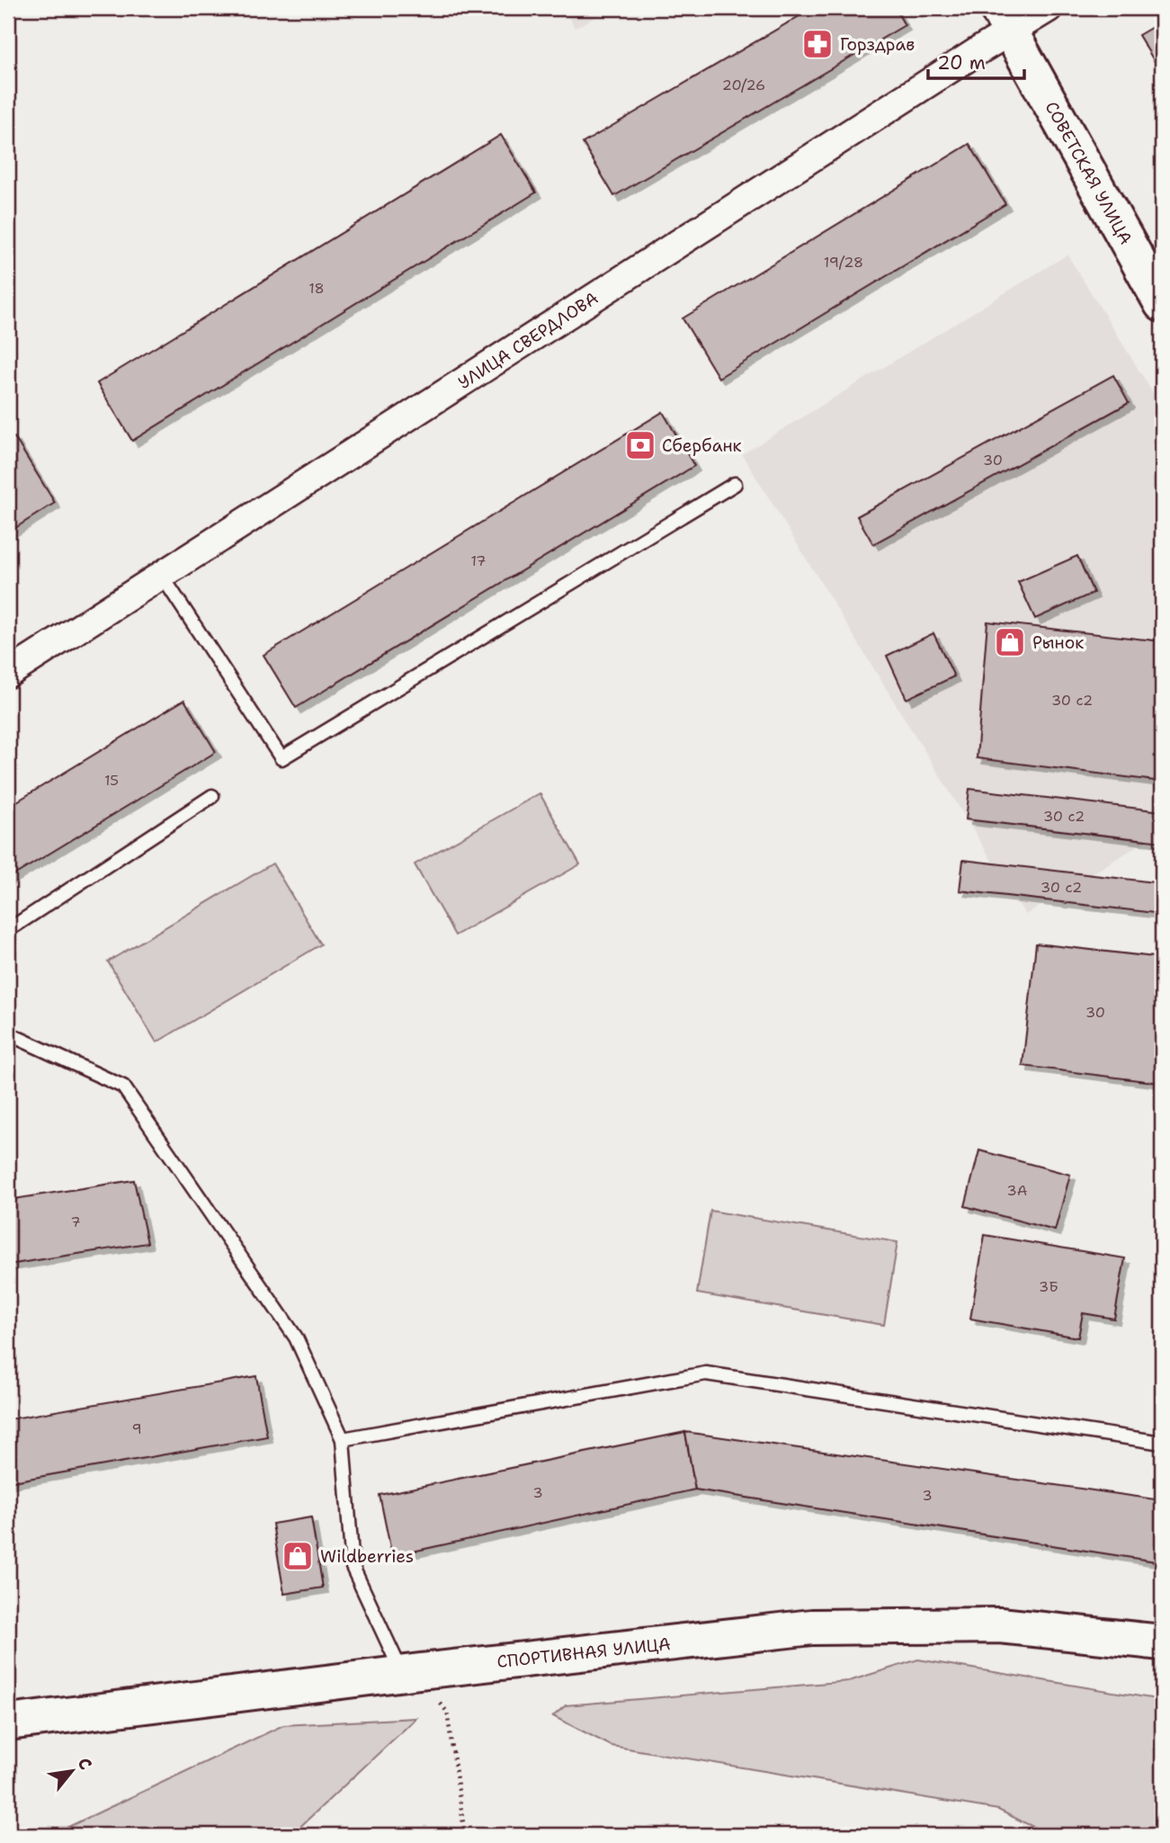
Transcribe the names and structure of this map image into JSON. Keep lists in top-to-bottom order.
{
  "streets": {
    "street": ["СОВЕТСКАЯ УЛИЦА", "УЛИЦА СВЕРДЛОВА", "СПОРТИВНАЯ УЛИЦА"]
  },
  "crossings": [
    ["СОВЕТСКАЯ УЛИЦА", "УЛИЦА СВЕРДЛОВА"]
  ],
  "places": {
    "pharmacy": ["Горздрав"],
    "bank": ["Сбербанк"],
    "shop": ["Рынок", "Wildberries"]
  },
  "house_numbers": [
    "20/26",
    "19/28",
    "18",
    "30",
    "17",
    "30 c2",
    "15",
    "30 c2",
    "30 c2",
    "30",
    "3А",
    "7",
    "3Б",
    "9",
    "3",
    "3"
  ],
  "scale_bar": "20 m",
  "north": "top right"
}
